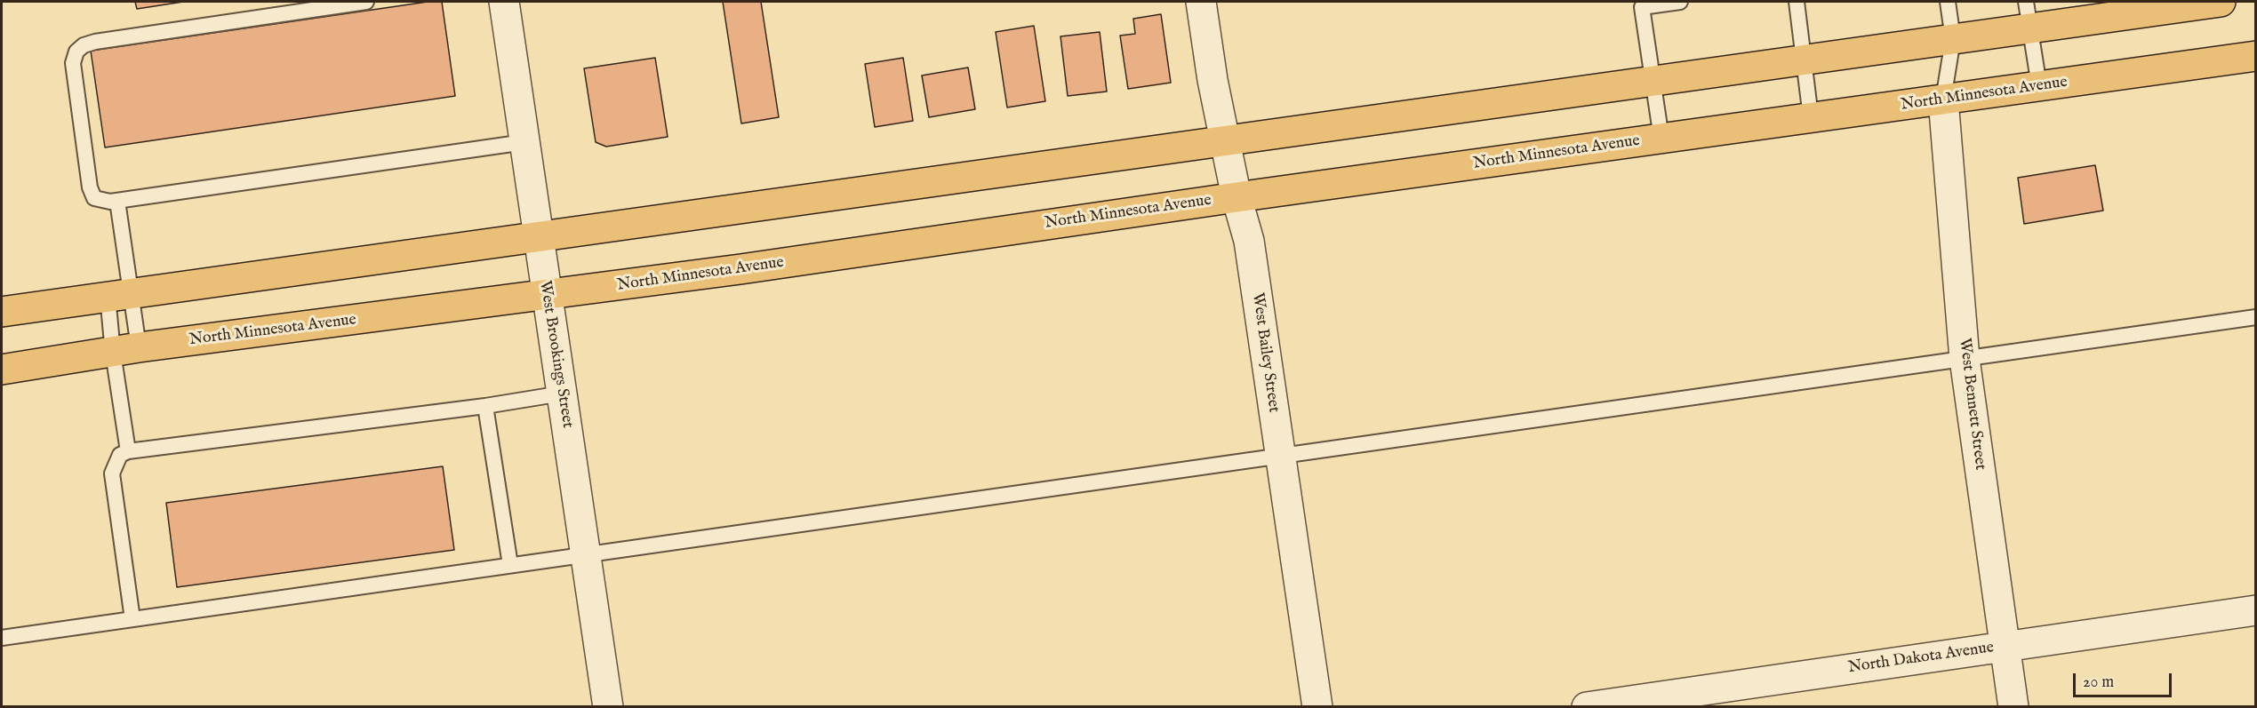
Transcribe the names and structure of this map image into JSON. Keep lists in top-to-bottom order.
{
  "streets": {
    "main road": ["North Minnesota Avenue"],
    "street": [
      "West Bailey Street",
      "West Brookings Street",
      "West Bennett Street",
      "North Dakota Avenue"
    ]
  },
  "crossings": [
    ["North Minnesota Avenue", "West Bailey Street"],
    ["North Minnesota Avenue", "West Brookings Street"],
    ["North Minnesota Avenue", "West Bennett Street"],
    ["West Bennett Street", "North Dakota Avenue"]
  ],
  "scale_bar": "20 m"
}
